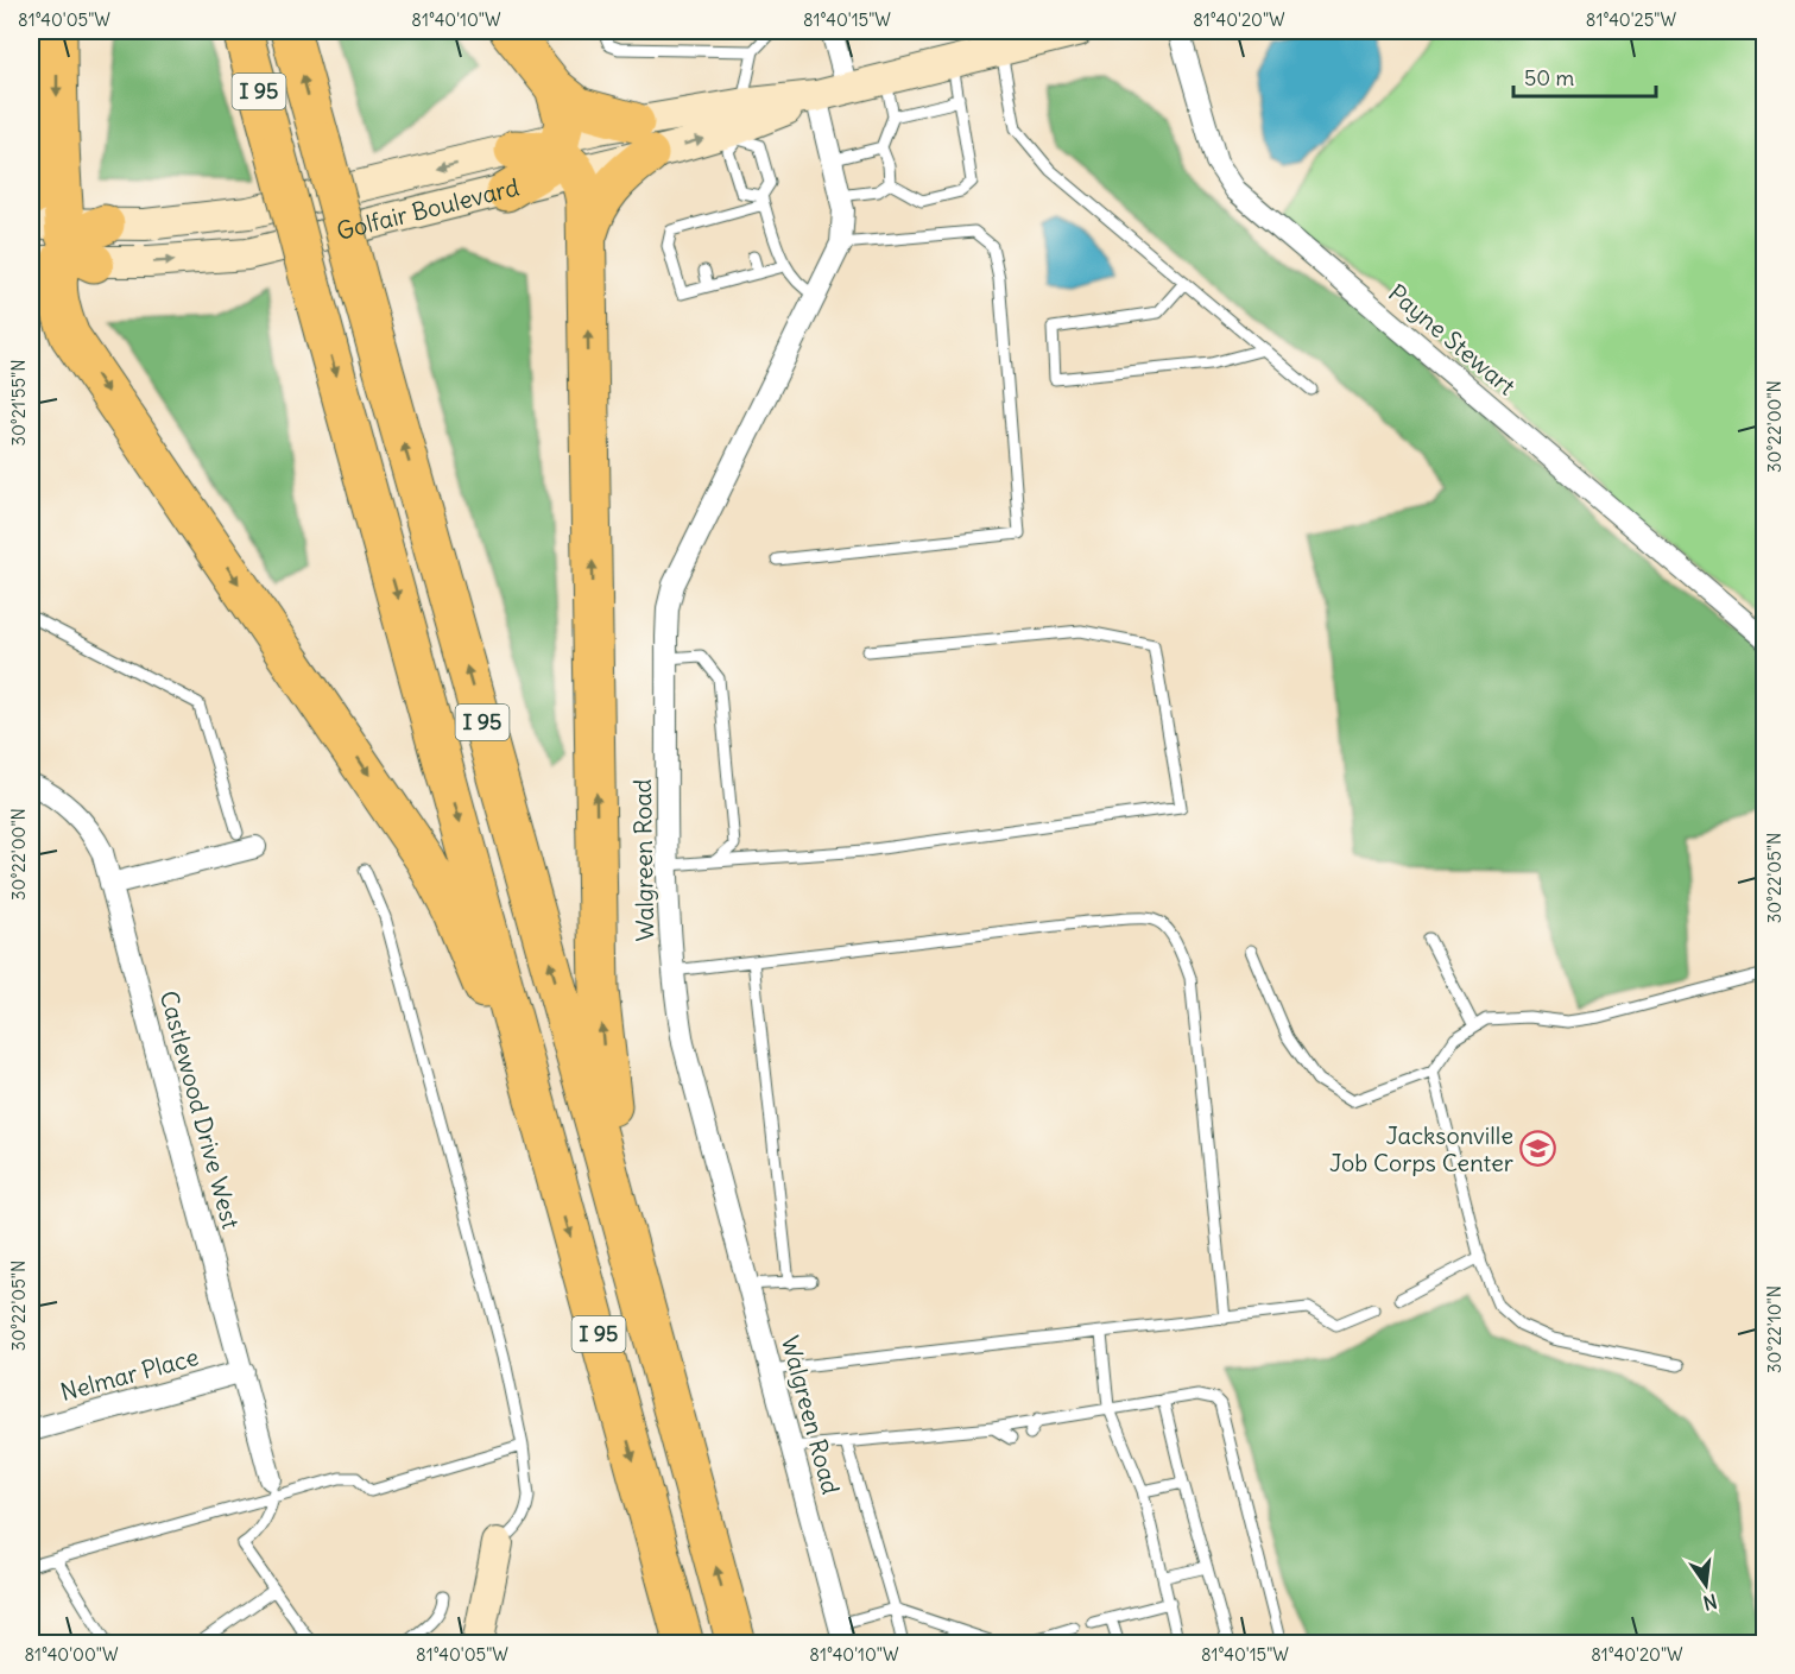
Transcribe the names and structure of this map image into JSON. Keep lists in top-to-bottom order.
{
  "streets": {
    "highway": ["I 95"],
    "main road": ["Golfair Boulevard"],
    "street": [
      "Payne Stewart",
      "Walgreen Road",
      "Castlewood Drive West",
      "Nelmar Place"
    ]
  },
  "crossings": [
    ["Castlewood Drive West", "Nelmar Place"]
  ],
  "places": {
    "school or university": ["Jacksonville Job Corps Center"]
  },
  "scale_bar": "50 m",
  "north": "bottom",
  "coordinates": [
    "81°40'05\"W",
    "81°40'10\"W",
    "81°40'15\"W",
    "81°40'20\"W",
    "81°40'25\"W",
    "30°21'55\"N",
    "30°22'00\"N",
    "30°22'05\"N",
    "30°22'10\"N",
    "81°40'00\"W"
  ]
}
